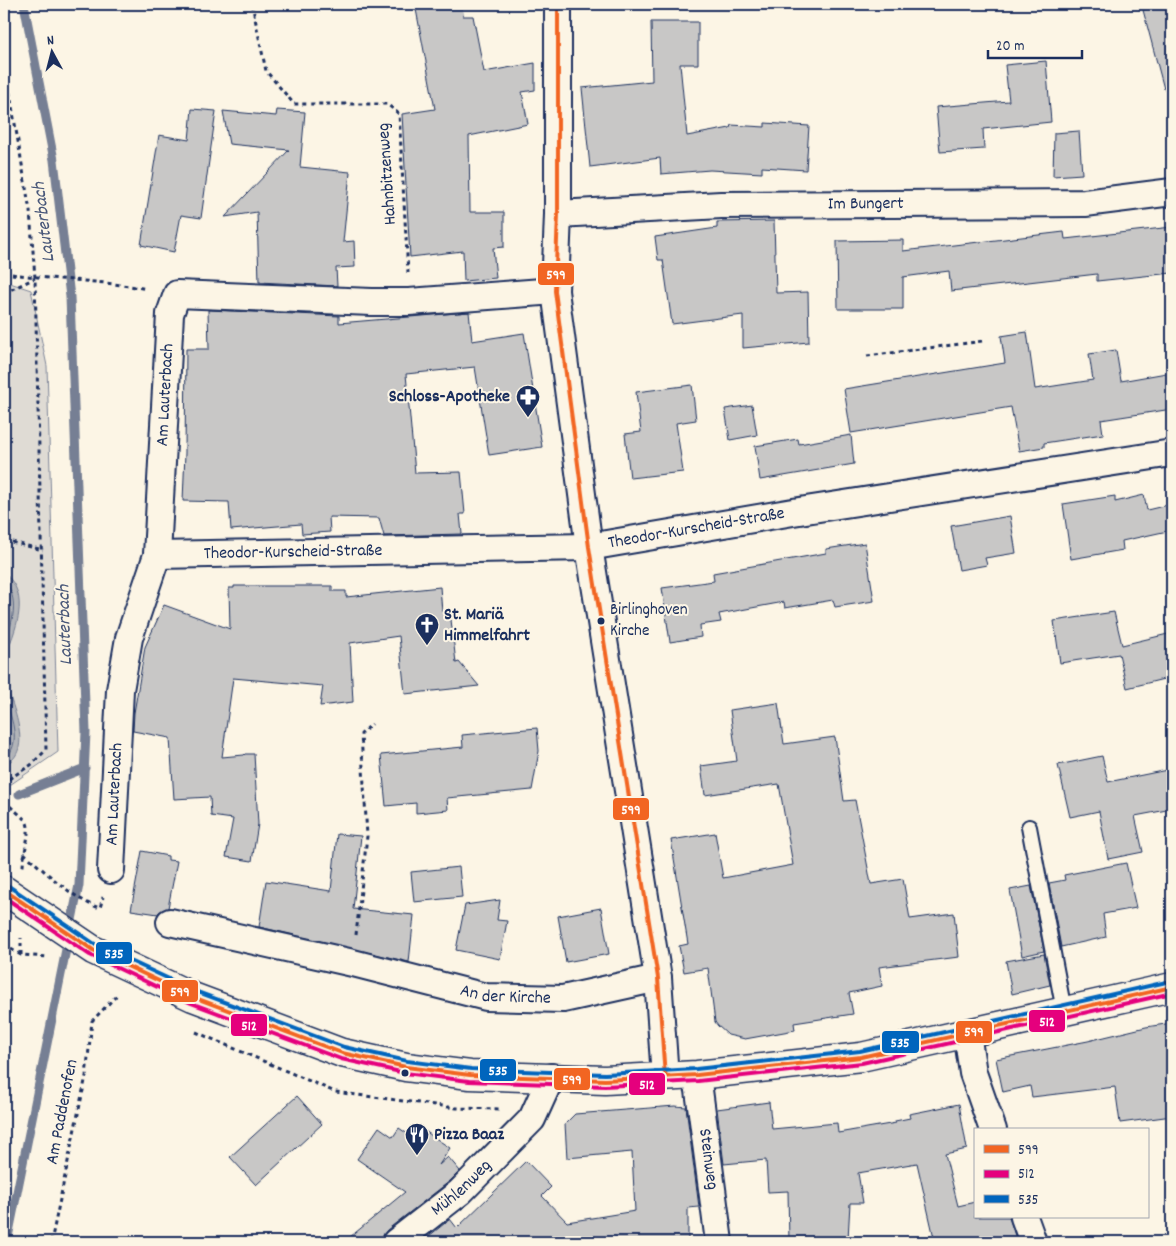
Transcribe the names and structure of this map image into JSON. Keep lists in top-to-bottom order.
{
  "streets": {
    "street": [
      "Im Bungert",
      "Am Lauterbach",
      "Theodor-Kurscheid-Straße",
      "An der Kirche",
      "Steinweg",
      "Mühlenweg"
    ],
    "path": ["Hahnbitzenweg", "Am Paddenofen"]
  },
  "crossings": [
    ["Hahnbitzenweg", "Am Lauterbach"],
    ["Am Lauterbach", "Theodor-Kurscheid-Straße"]
  ],
  "water": ["Lauterbach"],
  "places": {
    "pharmacy": ["Schloss-Apotheke"],
    "other": ["Birlinghoven Kirche"],
    "church": ["St. Mariä Himmelfahrt"],
    "restaurant": ["Pizza Baaz"]
  },
  "lines": ["transit line 599", "transit line 535", "transit line 512"],
  "legend": ["599", "512", "535"],
  "scale_bar": "20 m",
  "north": "top"
}
